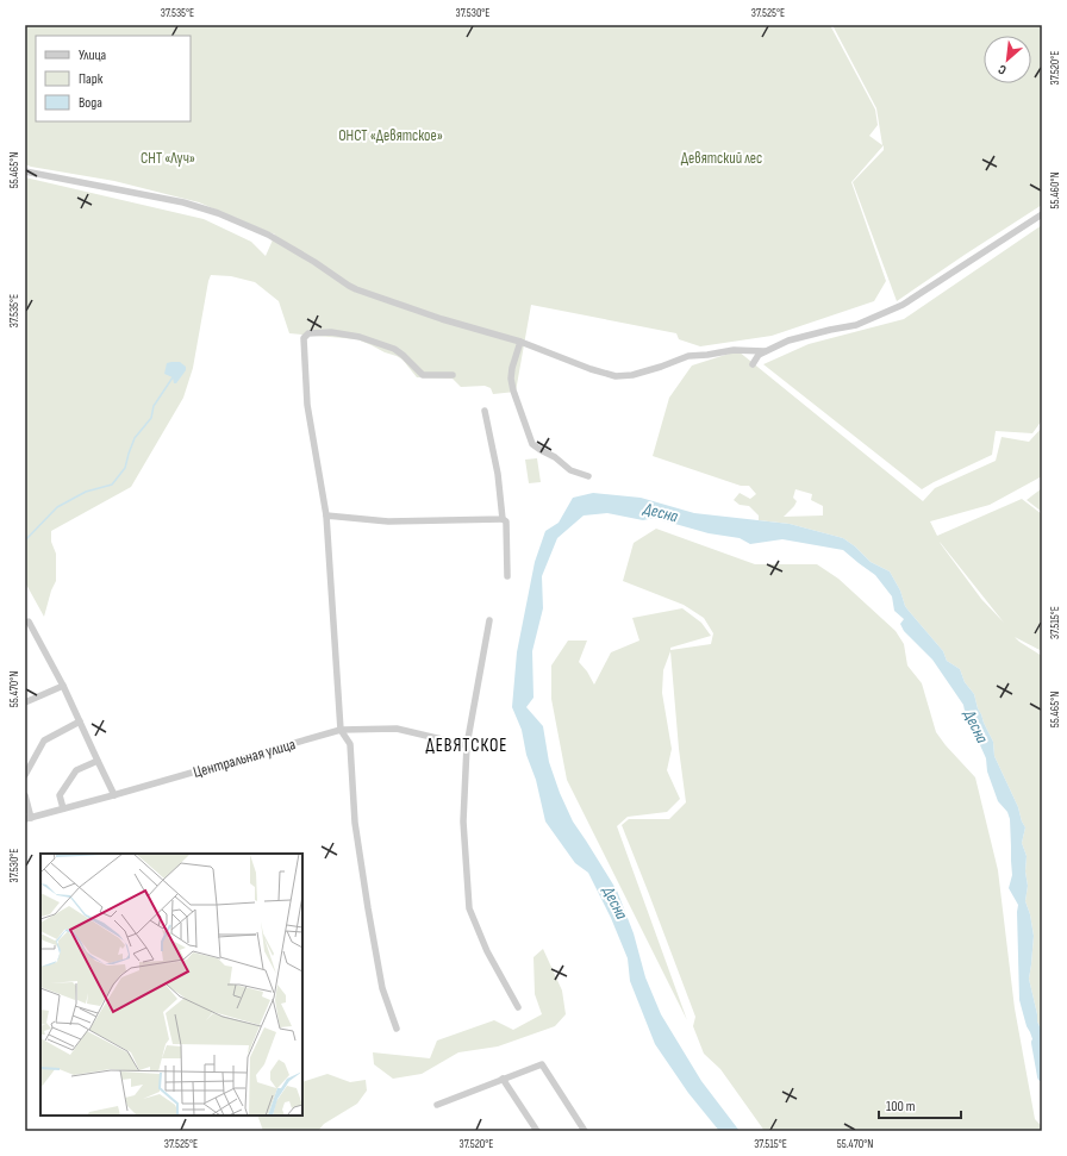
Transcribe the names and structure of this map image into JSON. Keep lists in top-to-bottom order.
{
  "streets": {
    "street": ["Центральная улица"]
  },
  "districts": ["ДЕВЯТСКОЕ"],
  "water": ["Десна"],
  "parks": ["ОНСТ «Девятское»", "СНТ «Луч»", "Девятский лес"],
  "legend": ["Улица", "Парк", "Вода"],
  "scale_bar": "100 m",
  "north": "bottom left",
  "coordinates": [
    "37.535°E",
    "37.530°E",
    "37.525°E",
    "37.520°E",
    "55.465°N",
    "55.460°N",
    "37.515°E",
    "55.470°N"
  ]
}
